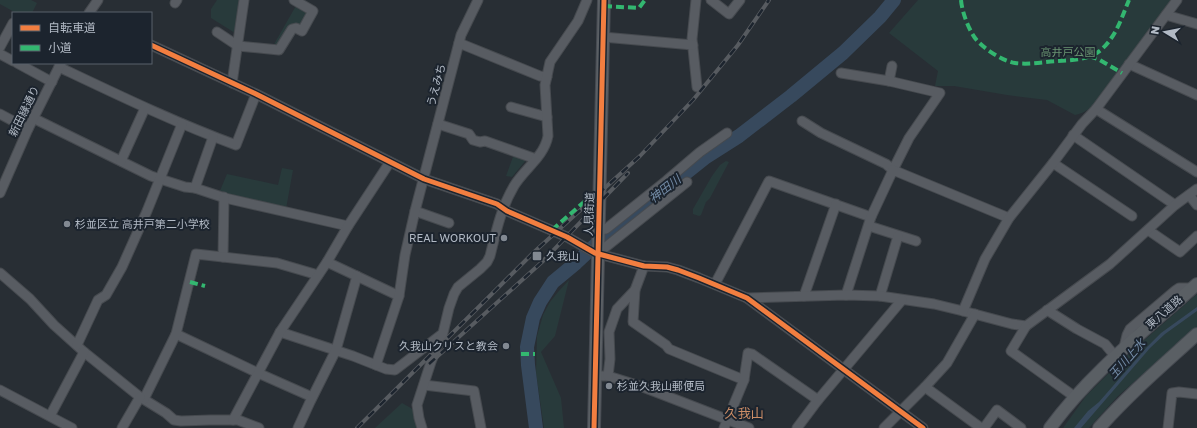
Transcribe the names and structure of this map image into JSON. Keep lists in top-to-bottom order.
{
  "streets": {
    "main road": ["人見街道", "東八道路"],
    "street": ["うえみち", "新田縁通り"]
  },
  "districts": ["久我山"],
  "water": ["神田川", "玉川上水"],
  "parks": ["高井戸公園"],
  "places": {
    "other": [
      "杉並区立 高井戸第二小学校",
      "REAL WORKOUT",
      "久我山クリスと教会",
      "杉並久我山郵便局"
    ],
    "transit": ["久我山"]
  },
  "legend": ["自転車道", "小道"],
  "north": "left"
}
